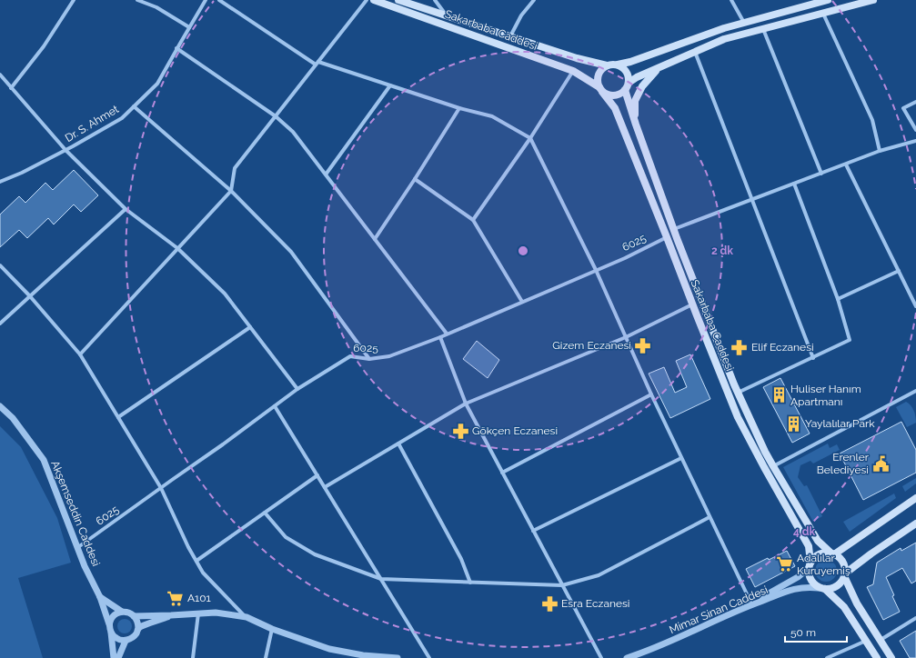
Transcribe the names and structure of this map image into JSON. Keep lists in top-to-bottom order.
{
  "streets": {
    "main road": ["Sakarbaba Caddesi"],
    "street": [
      "Dr. S. Ahmet",
      "6025",
      "Akşemseddin Caddesi",
      "Mimar Sinan Caddesi"
    ]
  },
  "crossings": [
    ["Sakarbaba Caddesi", "6025"],
    ["Sakarbaba Caddesi", "Mimar Sinan Caddesi"],
    ["6025", "Akşemseddin Caddesi"]
  ],
  "places": {
    "pharmacy": [
      "Gizem Eczanesi",
      "Elif Eczanesi",
      "Gökçen Eczanesi",
      "Esra Eczanesi"
    ],
    "building": ["Huliser Hanım Apartmanı", "Yaylalılar Park"],
    "public building": ["Erenler Belediyesi"],
    "supermarket": ["Adalılar Kuruyemiş", "A101"]
  },
  "scale_bar": "50 m",
  "rings": ["2 dk", "4 dk"]
}
